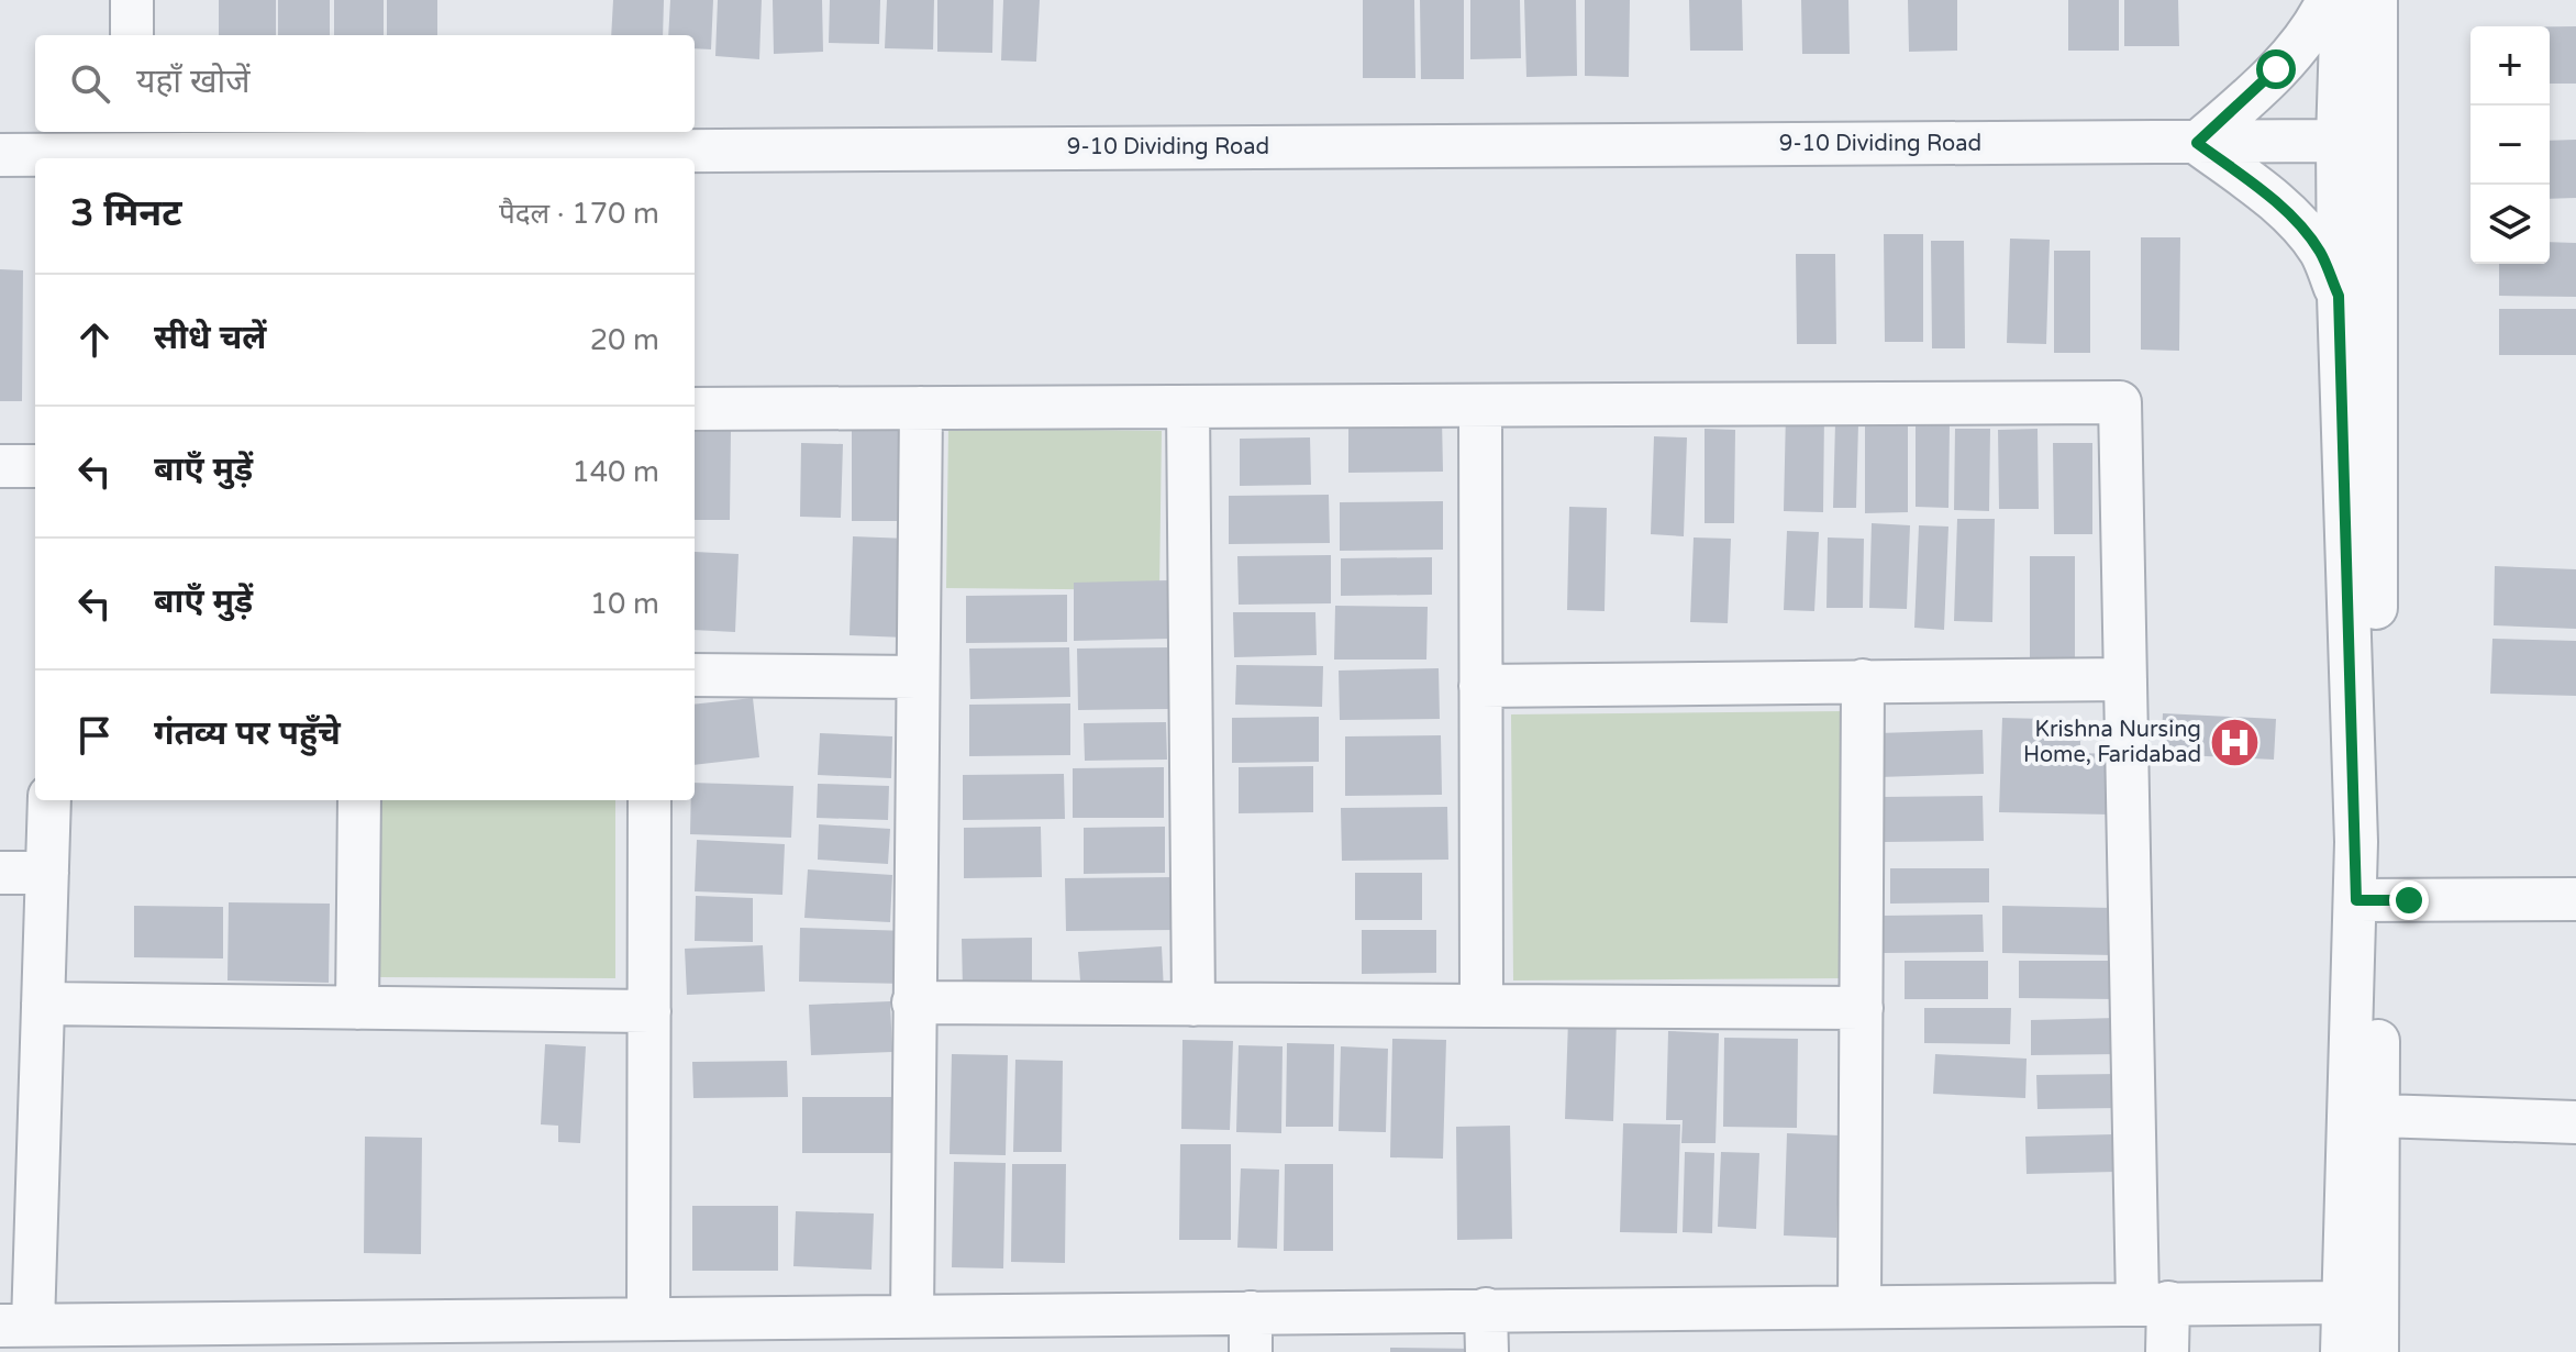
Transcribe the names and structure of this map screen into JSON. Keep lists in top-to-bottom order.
{
  "streets": {
    "street": ["9-10 Dividing Road"]
  },
  "places": {
    "hospital": ["Krishna Nursing Home, Faridabad"]
  },
  "page": {
    "map_buttons": ["+", "−"],
    "search": "यहाँ खोजें",
    "heading": ["3 मिनट", "पैदल · 170 m"],
    "list": [
      ["सीधे चलें", "20 m"],
      ["बाएँ मुड़ें", "140 m"],
      ["बाएँ मुड़ें", "10 m"],
      "गंतव्य पर पहुँचे"
    ]
  }
}
